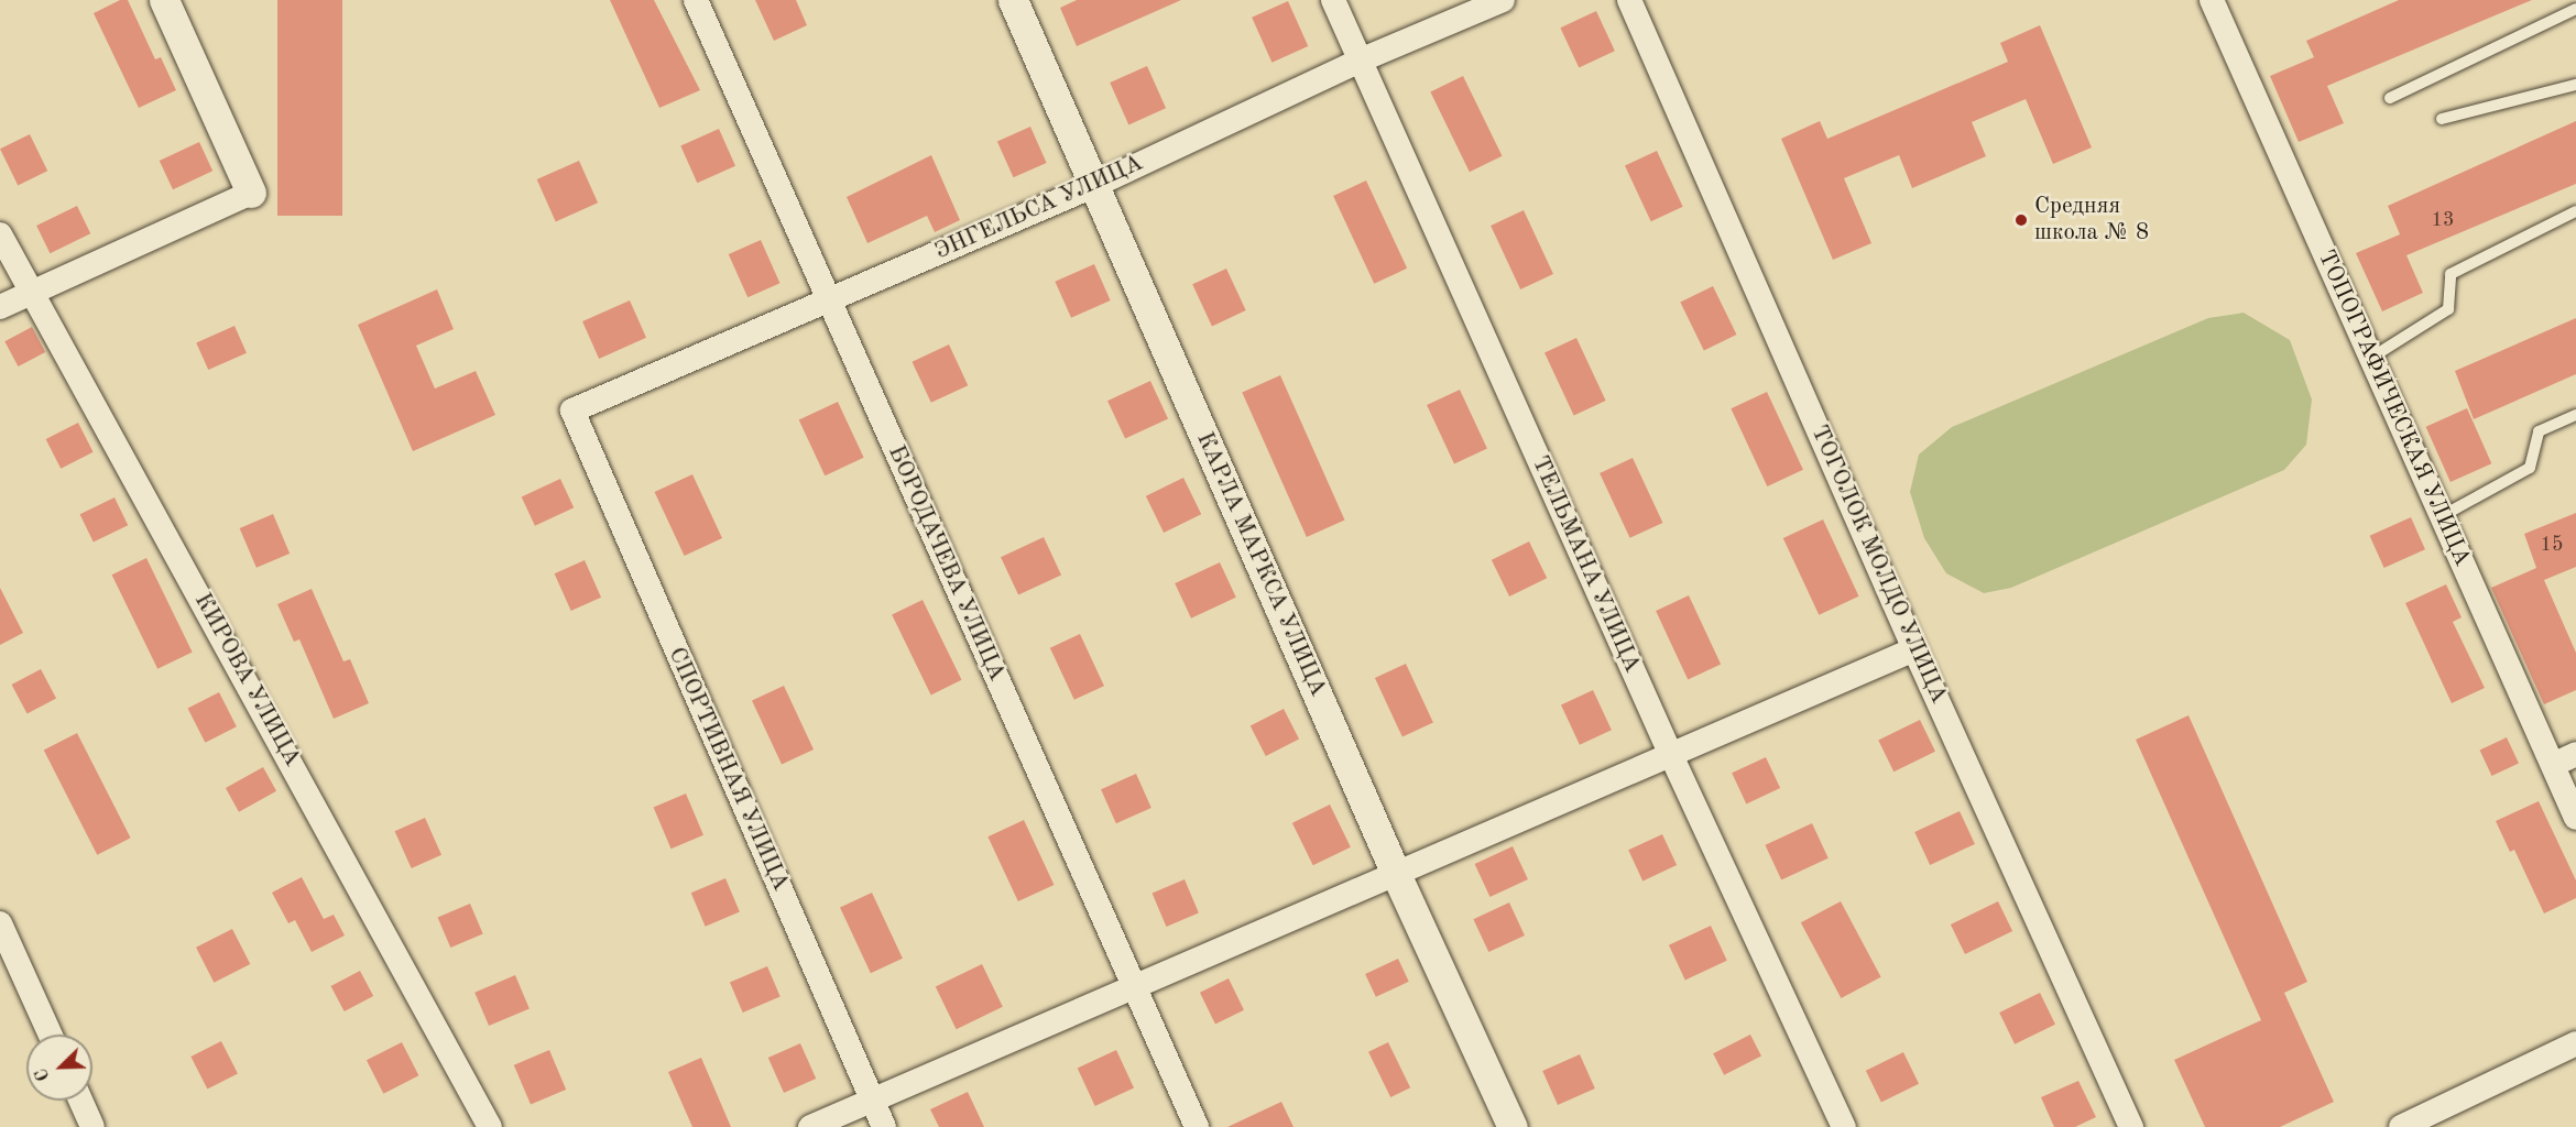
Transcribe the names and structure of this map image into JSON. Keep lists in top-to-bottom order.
{
  "streets": {
    "street": [
      "ЭНГЕЛЬСА УЛИЦА",
      "ТОПОГРАФИЧЕСКАЯ УЛИЦА",
      "БОРОДАЧЕВА УЛИЦА",
      "КАРЛА МАРКСА УЛИЦА",
      "ТЕЛЬМАНА УЛИЦА",
      "ТОГОЛОК МОЛДО УЛИЦА",
      "КИРОВА УЛИЦА",
      "СПОРТИВНАЯ УЛИЦА"
    ]
  },
  "crossings": [
    ["ЭНГЕЛЬСА УЛИЦА", "БОРОДАЧЕВА УЛИЦА"],
    ["ЭНГЕЛЬСА УЛИЦА", "КАРЛА МАРКСА УЛИЦА"],
    ["ЭНГЕЛЬСА УЛИЦА", "ТЕЛЬМАНА УЛИЦА"],
    ["ЭНГЕЛЬСА УЛИЦА", "СПОРТИВНАЯ УЛИЦА"]
  ],
  "places": ["Средняя школа № 8"],
  "house_numbers": ["13", "15"],
  "north": "bottom left"
}
